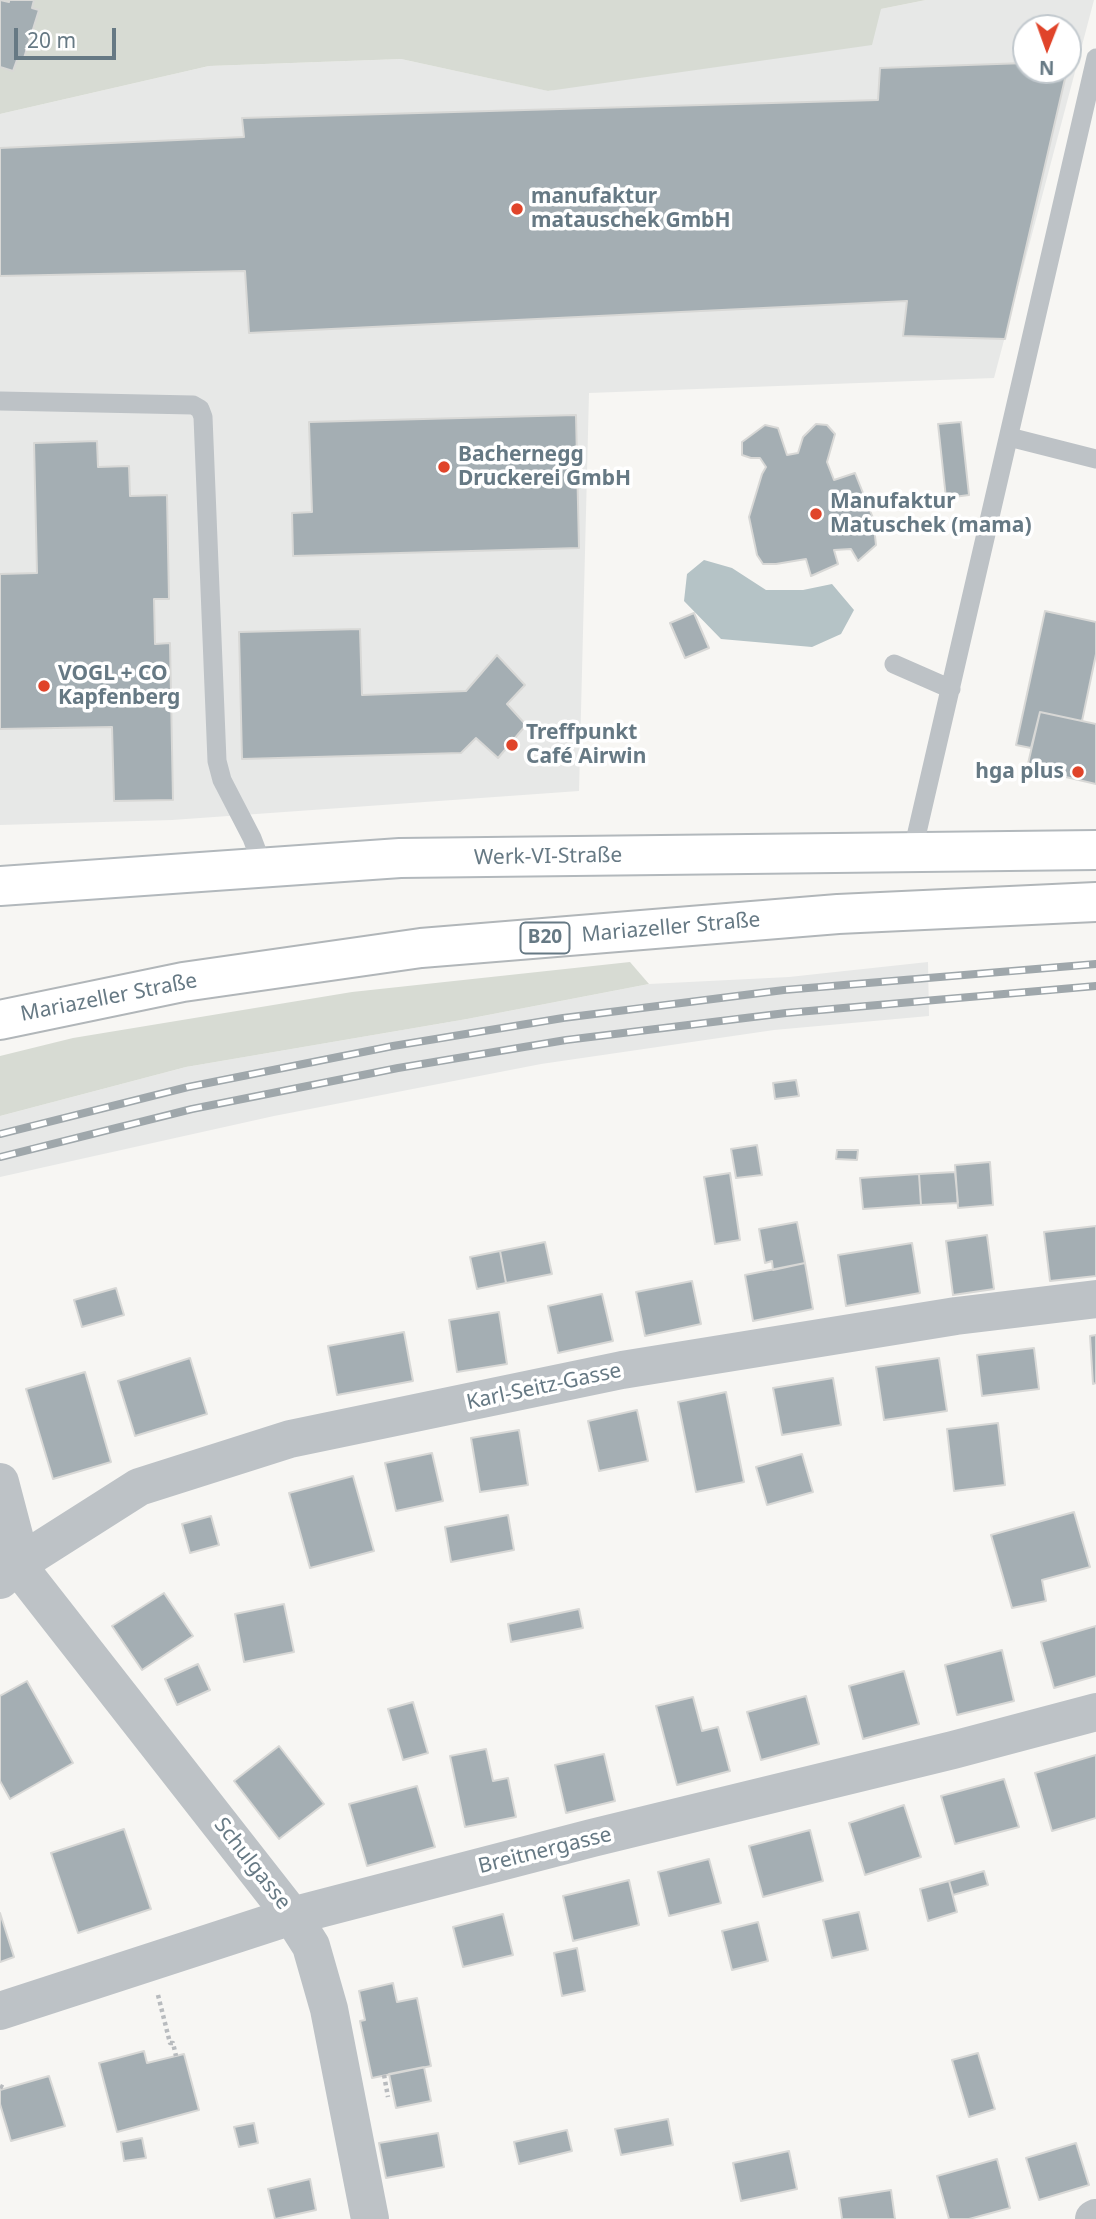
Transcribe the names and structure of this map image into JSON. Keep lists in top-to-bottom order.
{
  "streets": {
    "main road": ["Werk-VI-Straße", "Mariazeller Straße", "B20"],
    "street": ["Karl-Seitz-Gasse", "Breitnergasse", "Schulgasse"]
  },
  "crossings": [
    ["Karl-Seitz-Gasse", "Schulgasse"],
    ["Breitnergasse", "Schulgasse"]
  ],
  "places": [
    "manufaktur matauschek GmbH",
    "Bachernegg Druckerei GmbH",
    "Manufaktur Matuschek (mama)",
    "VOGL + CO Kapfenberg",
    "Treffpunkt Café Airwin",
    "hga plus"
  ],
  "scale_bar": "20 m",
  "north": "bottom"
}
